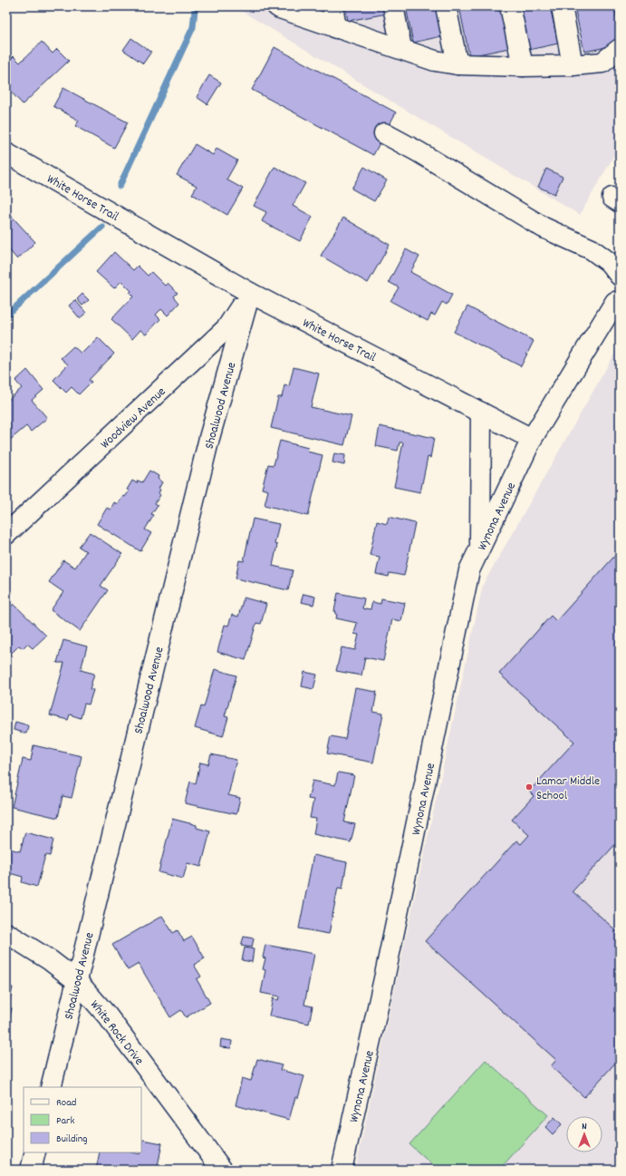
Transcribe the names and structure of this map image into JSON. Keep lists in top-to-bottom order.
{
  "streets": {
    "street": [
      "White Horse Trail",
      "Shoalwood Avenue",
      "Woodview Avenue",
      "Wynona Avenue",
      "White Rock Drive"
    ]
  },
  "crossings": [
    ["White Horse Trail", "Shoalwood Avenue"],
    ["White Horse Trail", "Woodview Avenue"],
    ["White Horse Trail", "Wynona Avenue"],
    ["Shoalwood Avenue", "Woodview Avenue"],
    ["Shoalwood Avenue", "White Rock Drive"]
  ],
  "places": ["Lamar Middle School"],
  "legend": ["Road", "Park", "Building"],
  "north": "top"
}
